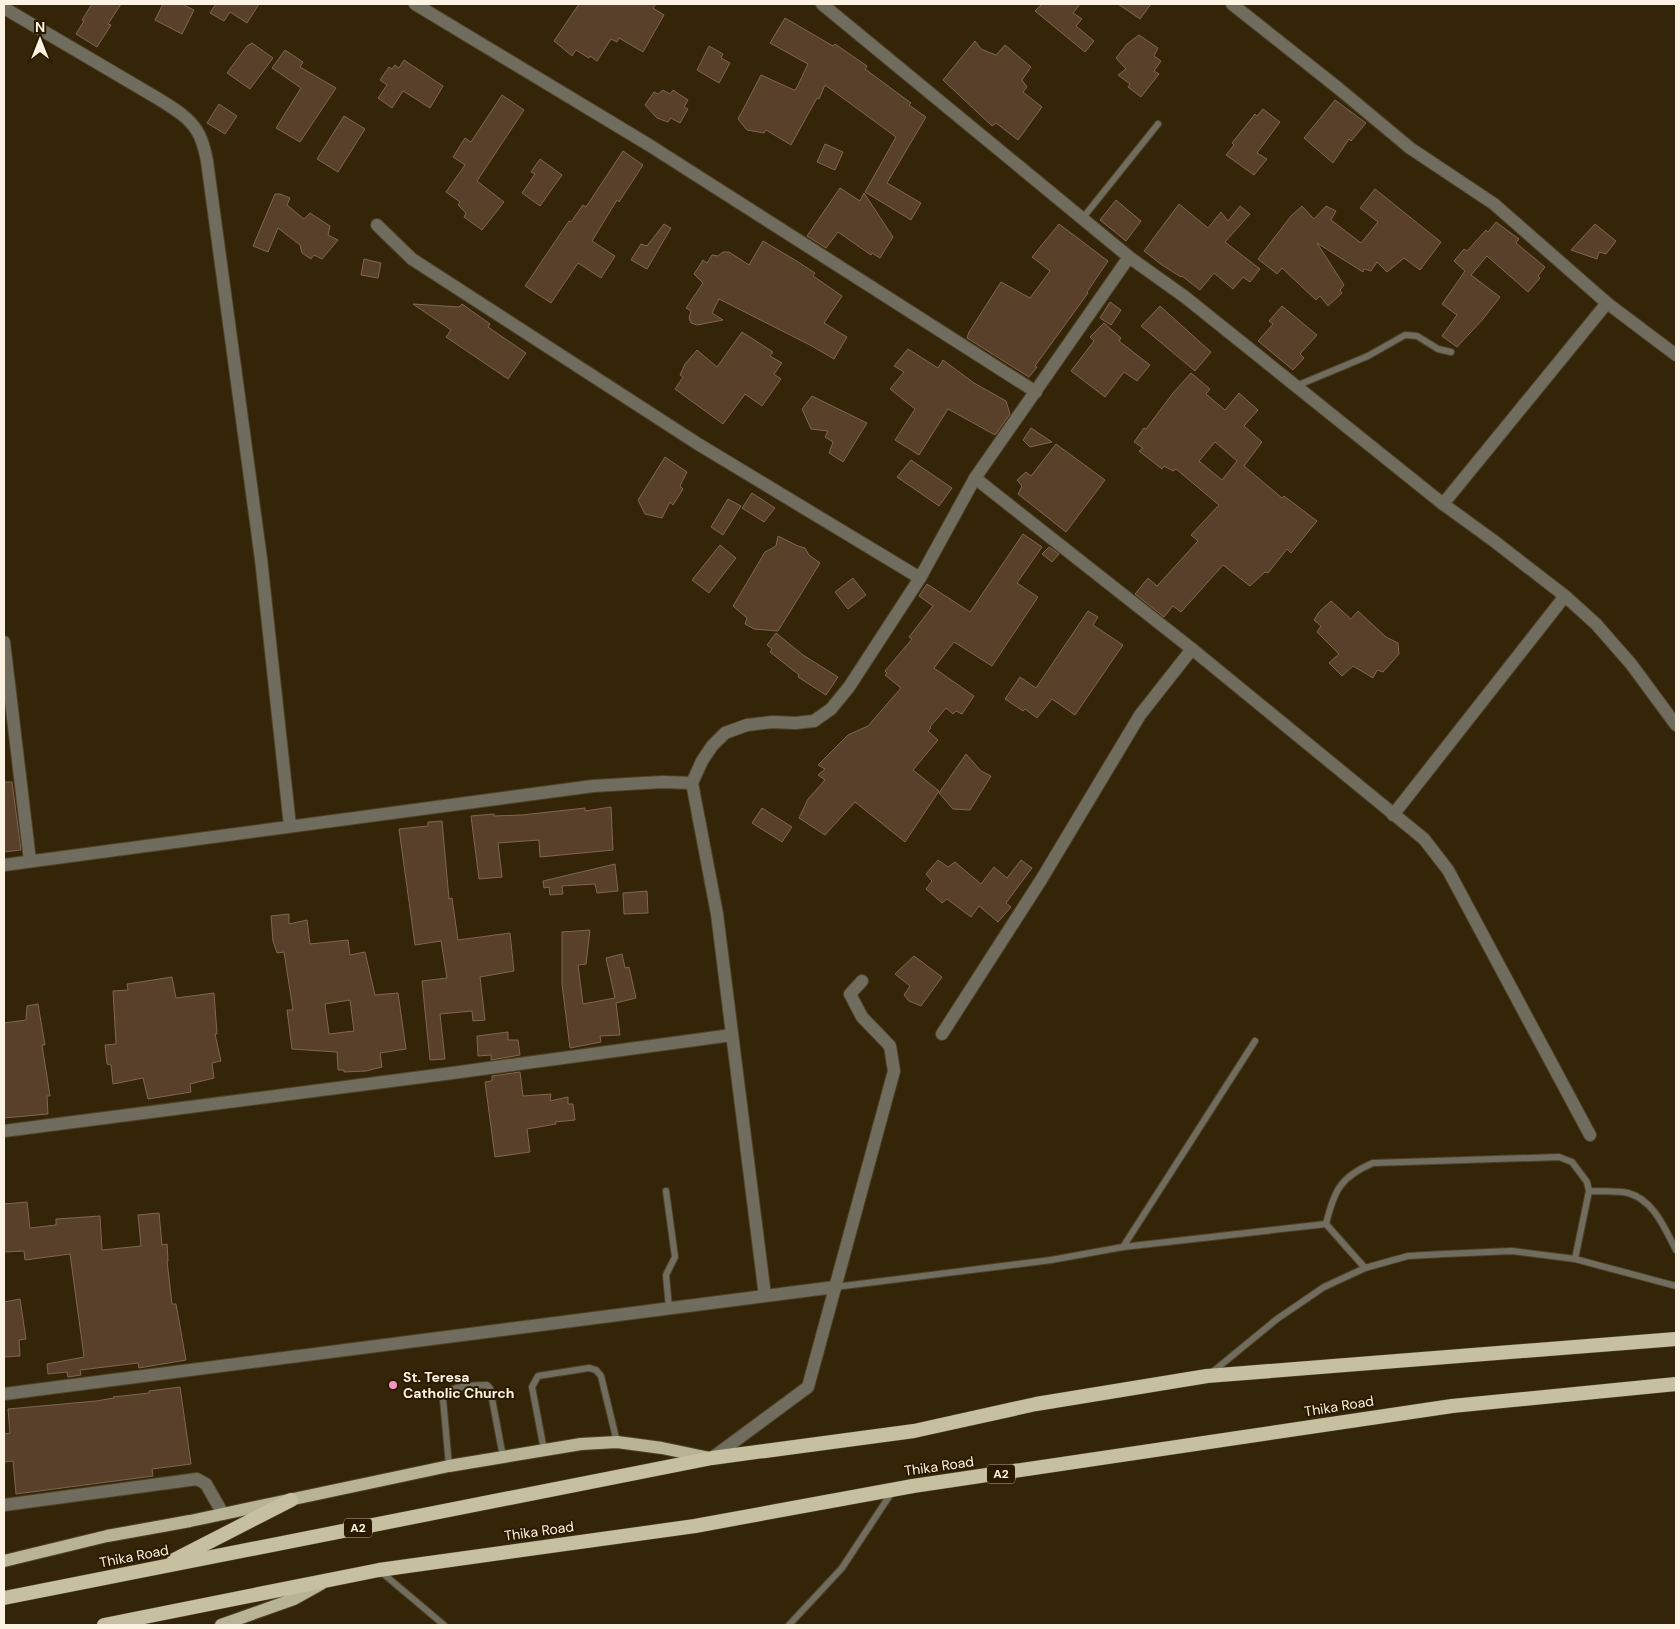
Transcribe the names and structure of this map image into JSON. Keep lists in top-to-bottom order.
{
  "streets": {
    "highway": ["Thika Road", "A2"]
  },
  "places": ["St. Teresa Catholic Church"],
  "north": "top"
}
